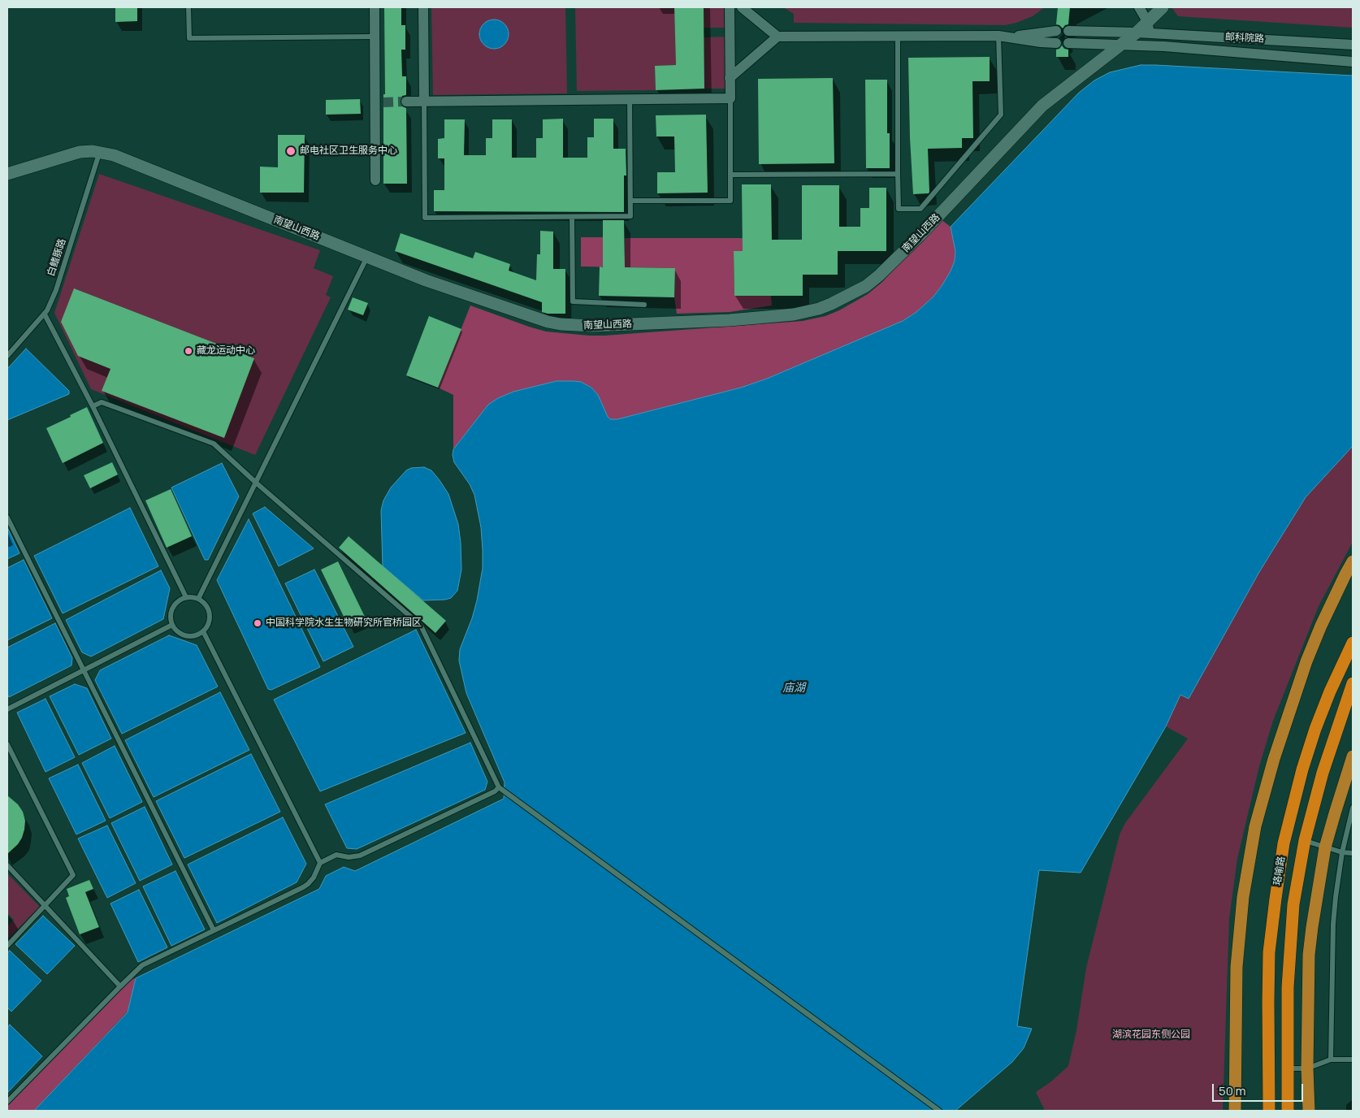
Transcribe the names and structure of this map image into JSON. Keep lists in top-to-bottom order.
{
  "streets": {
    "highway": ["珞喻路"],
    "street": ["邮科院路", "南望山西路"],
    "lane": ["白鳍豚路"]
  },
  "crossings": [
    ["邮科院路", "南望山西路"],
    ["南望山西路", "白鳍豚路"]
  ],
  "water": ["庙湖"],
  "parks": ["湖滨花园东侧公园"],
  "places": ["邮电社区卫生服务中心", "藏龙运动中心", "中国科学院水生生物研究所官桥园区"],
  "scale_bar": "50 m"
}
